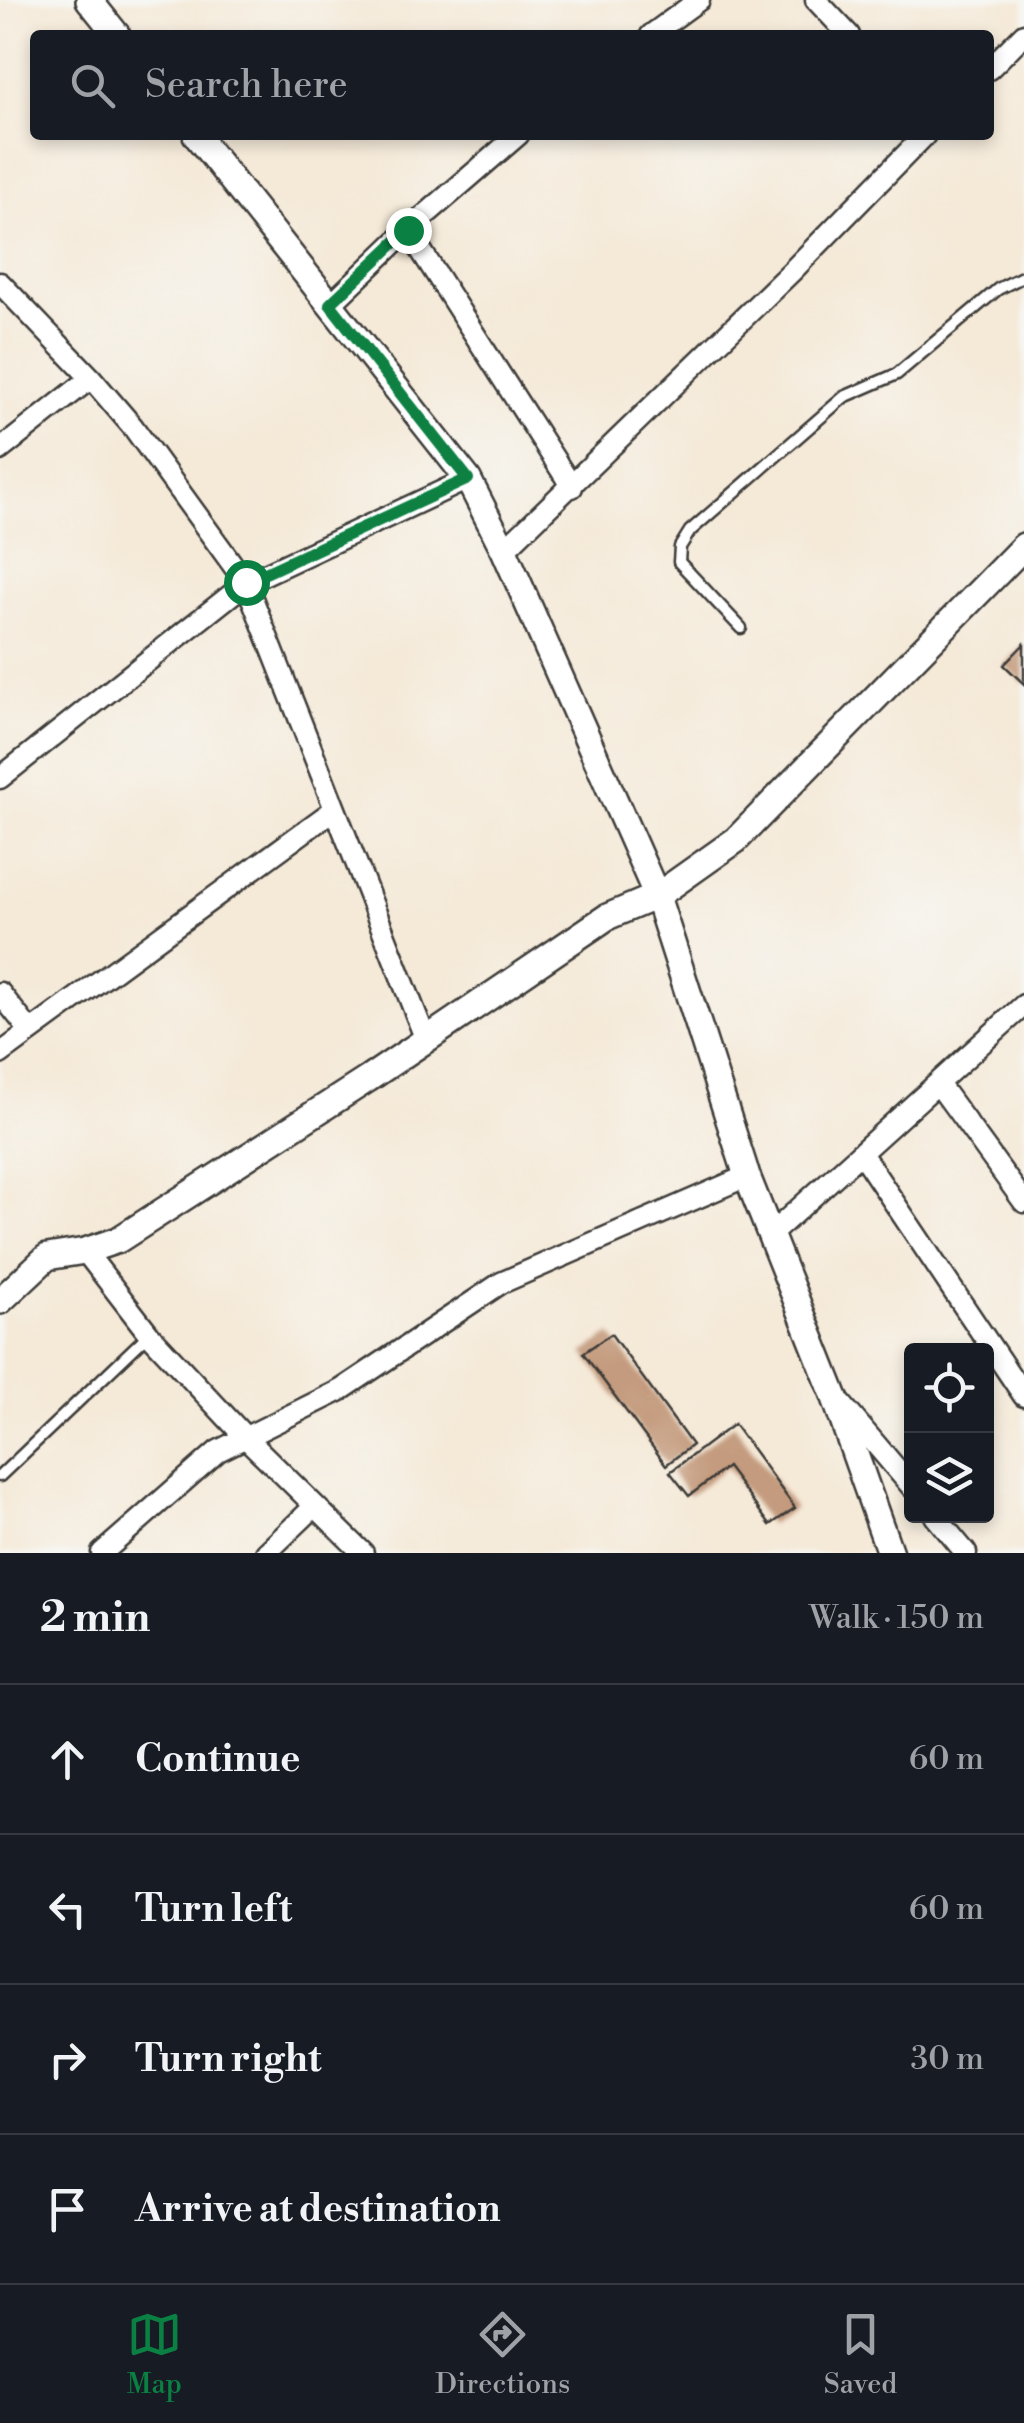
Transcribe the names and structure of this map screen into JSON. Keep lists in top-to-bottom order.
{
  "page": {
    "search": "Search here",
    "heading": ["2 min", "Walk · 150 m"],
    "list": [
      ["Continue", "60 m"],
      ["Turn left", "60 m"],
      ["Turn right", "30 m"],
      "Arrive at destination"
    ],
    "nav": ["Map", "Directions", "Saved"]
  }
}
